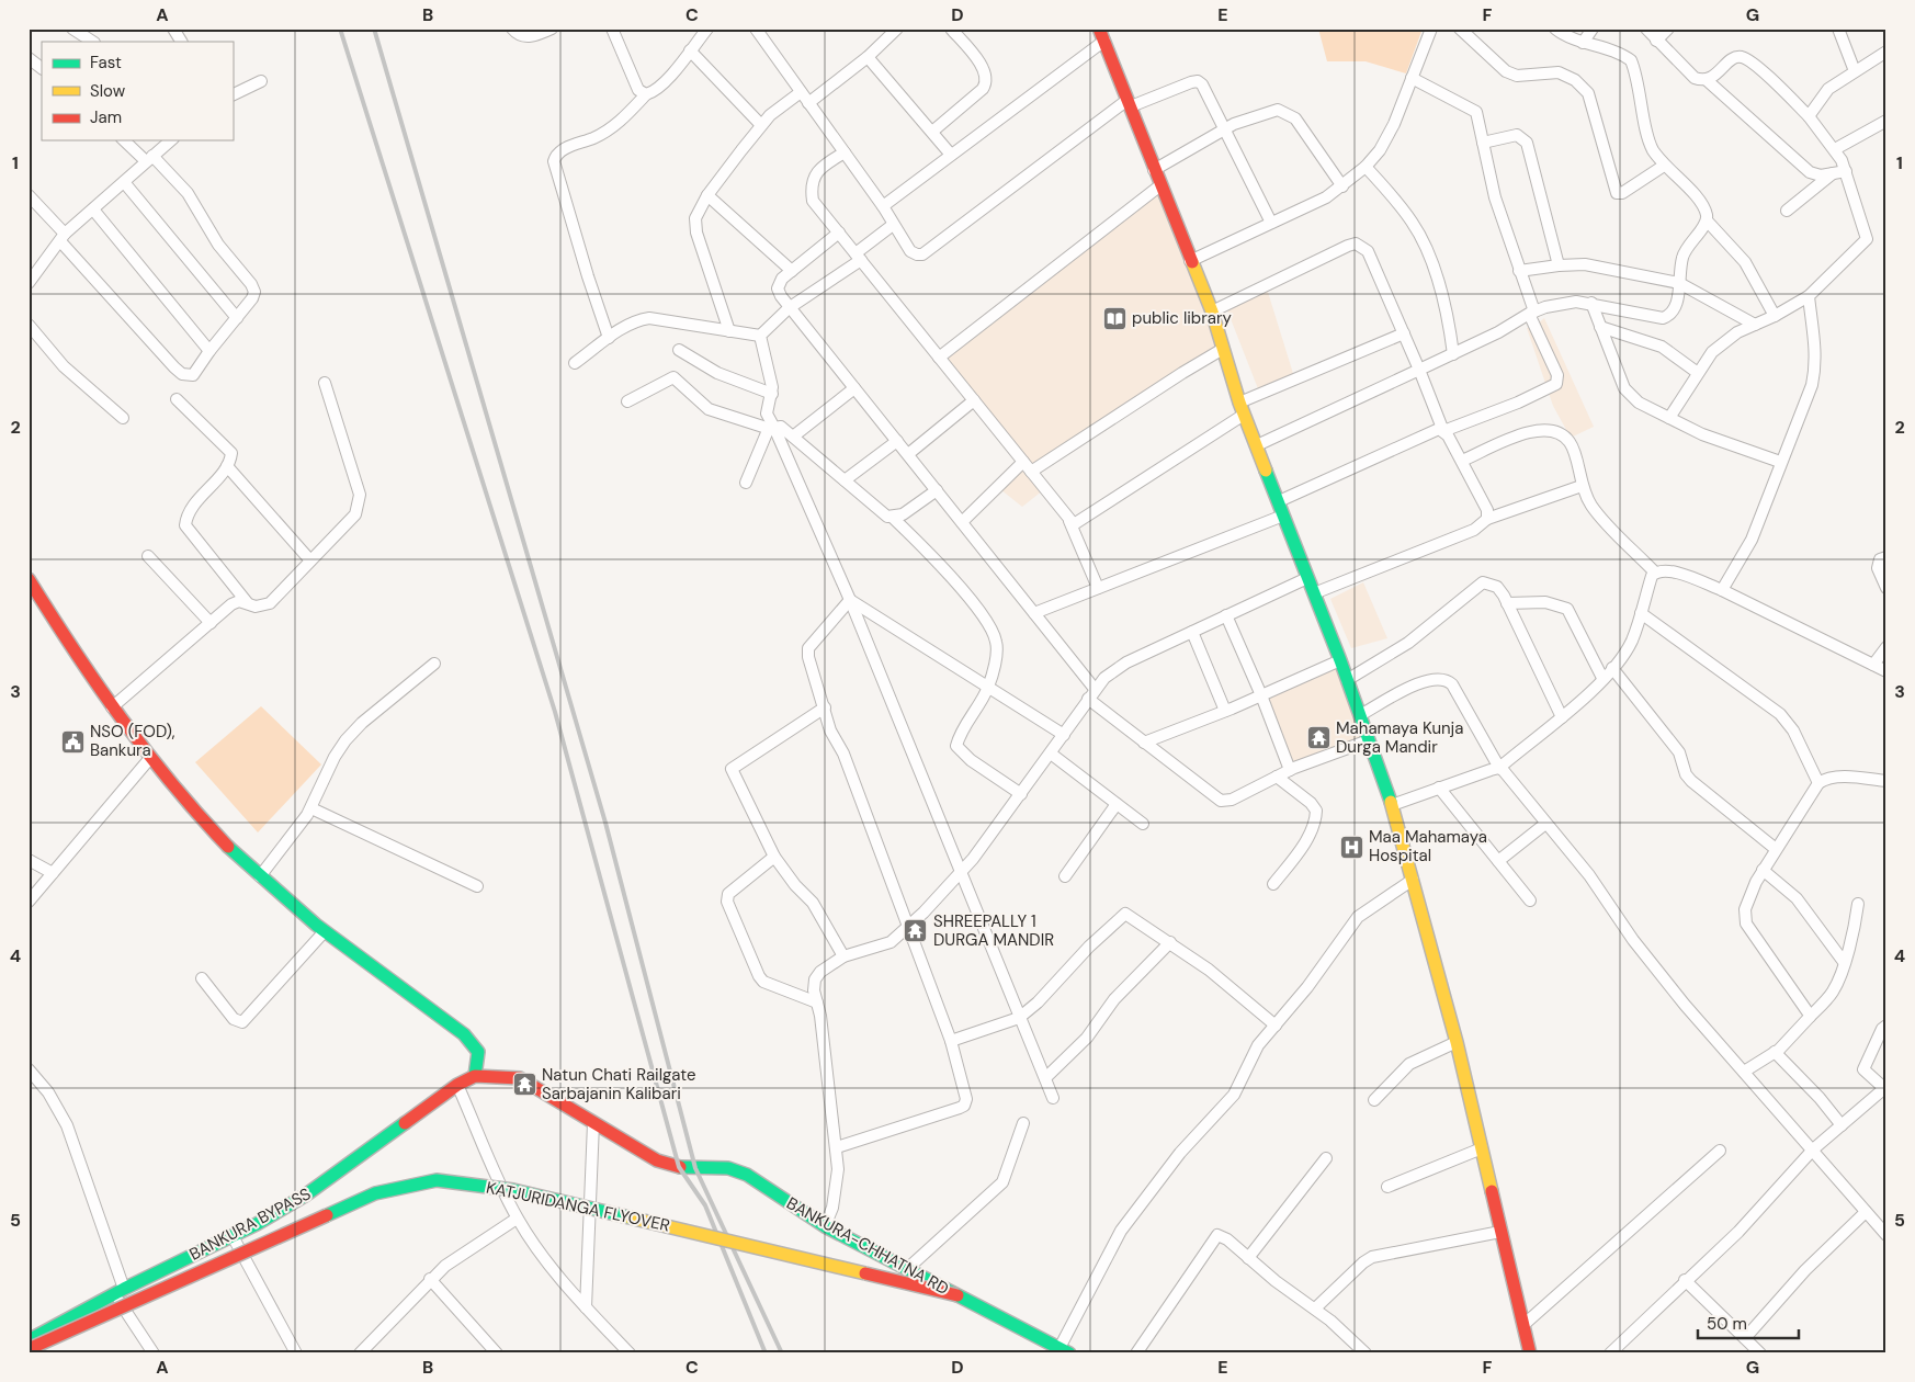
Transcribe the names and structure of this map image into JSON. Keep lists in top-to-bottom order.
{
  "streets": {
    "main road": ["KATJURIDANGA FLYOVER", "BANKURA BYPASS", "BANKURA-CHHATNA RD"]
  },
  "crossings": [
    ["KATJURIDANGA FLYOVER", "BANKURA-CHHATNA RD"],
    ["BANKURA BYPASS", "BANKURA-CHHATNA RD"]
  ],
  "places": {
    "library": ["public library"],
    "temple": ["Mahamaya Kunja Durga Mandir", "SHREEPALLY 1 DURGA MANDIR", "Natun Chati Railgate Sarbajanin Kalibari"],
    "public building": ["NSO (FOD), Bankura"],
    "hospital": ["Maa Mahamaya Hospital"]
  },
  "legend": ["Fast", "Slow", "Jam"],
  "scale_bar": "50 m",
  "grid": {
    "columns": [
      "A",
      "B",
      "C",
      "D",
      "E",
      "F",
      "G"
    ],
    "rows": [
      "1",
      "2",
      "3",
      "4",
      "5"
    ]
  }
}
